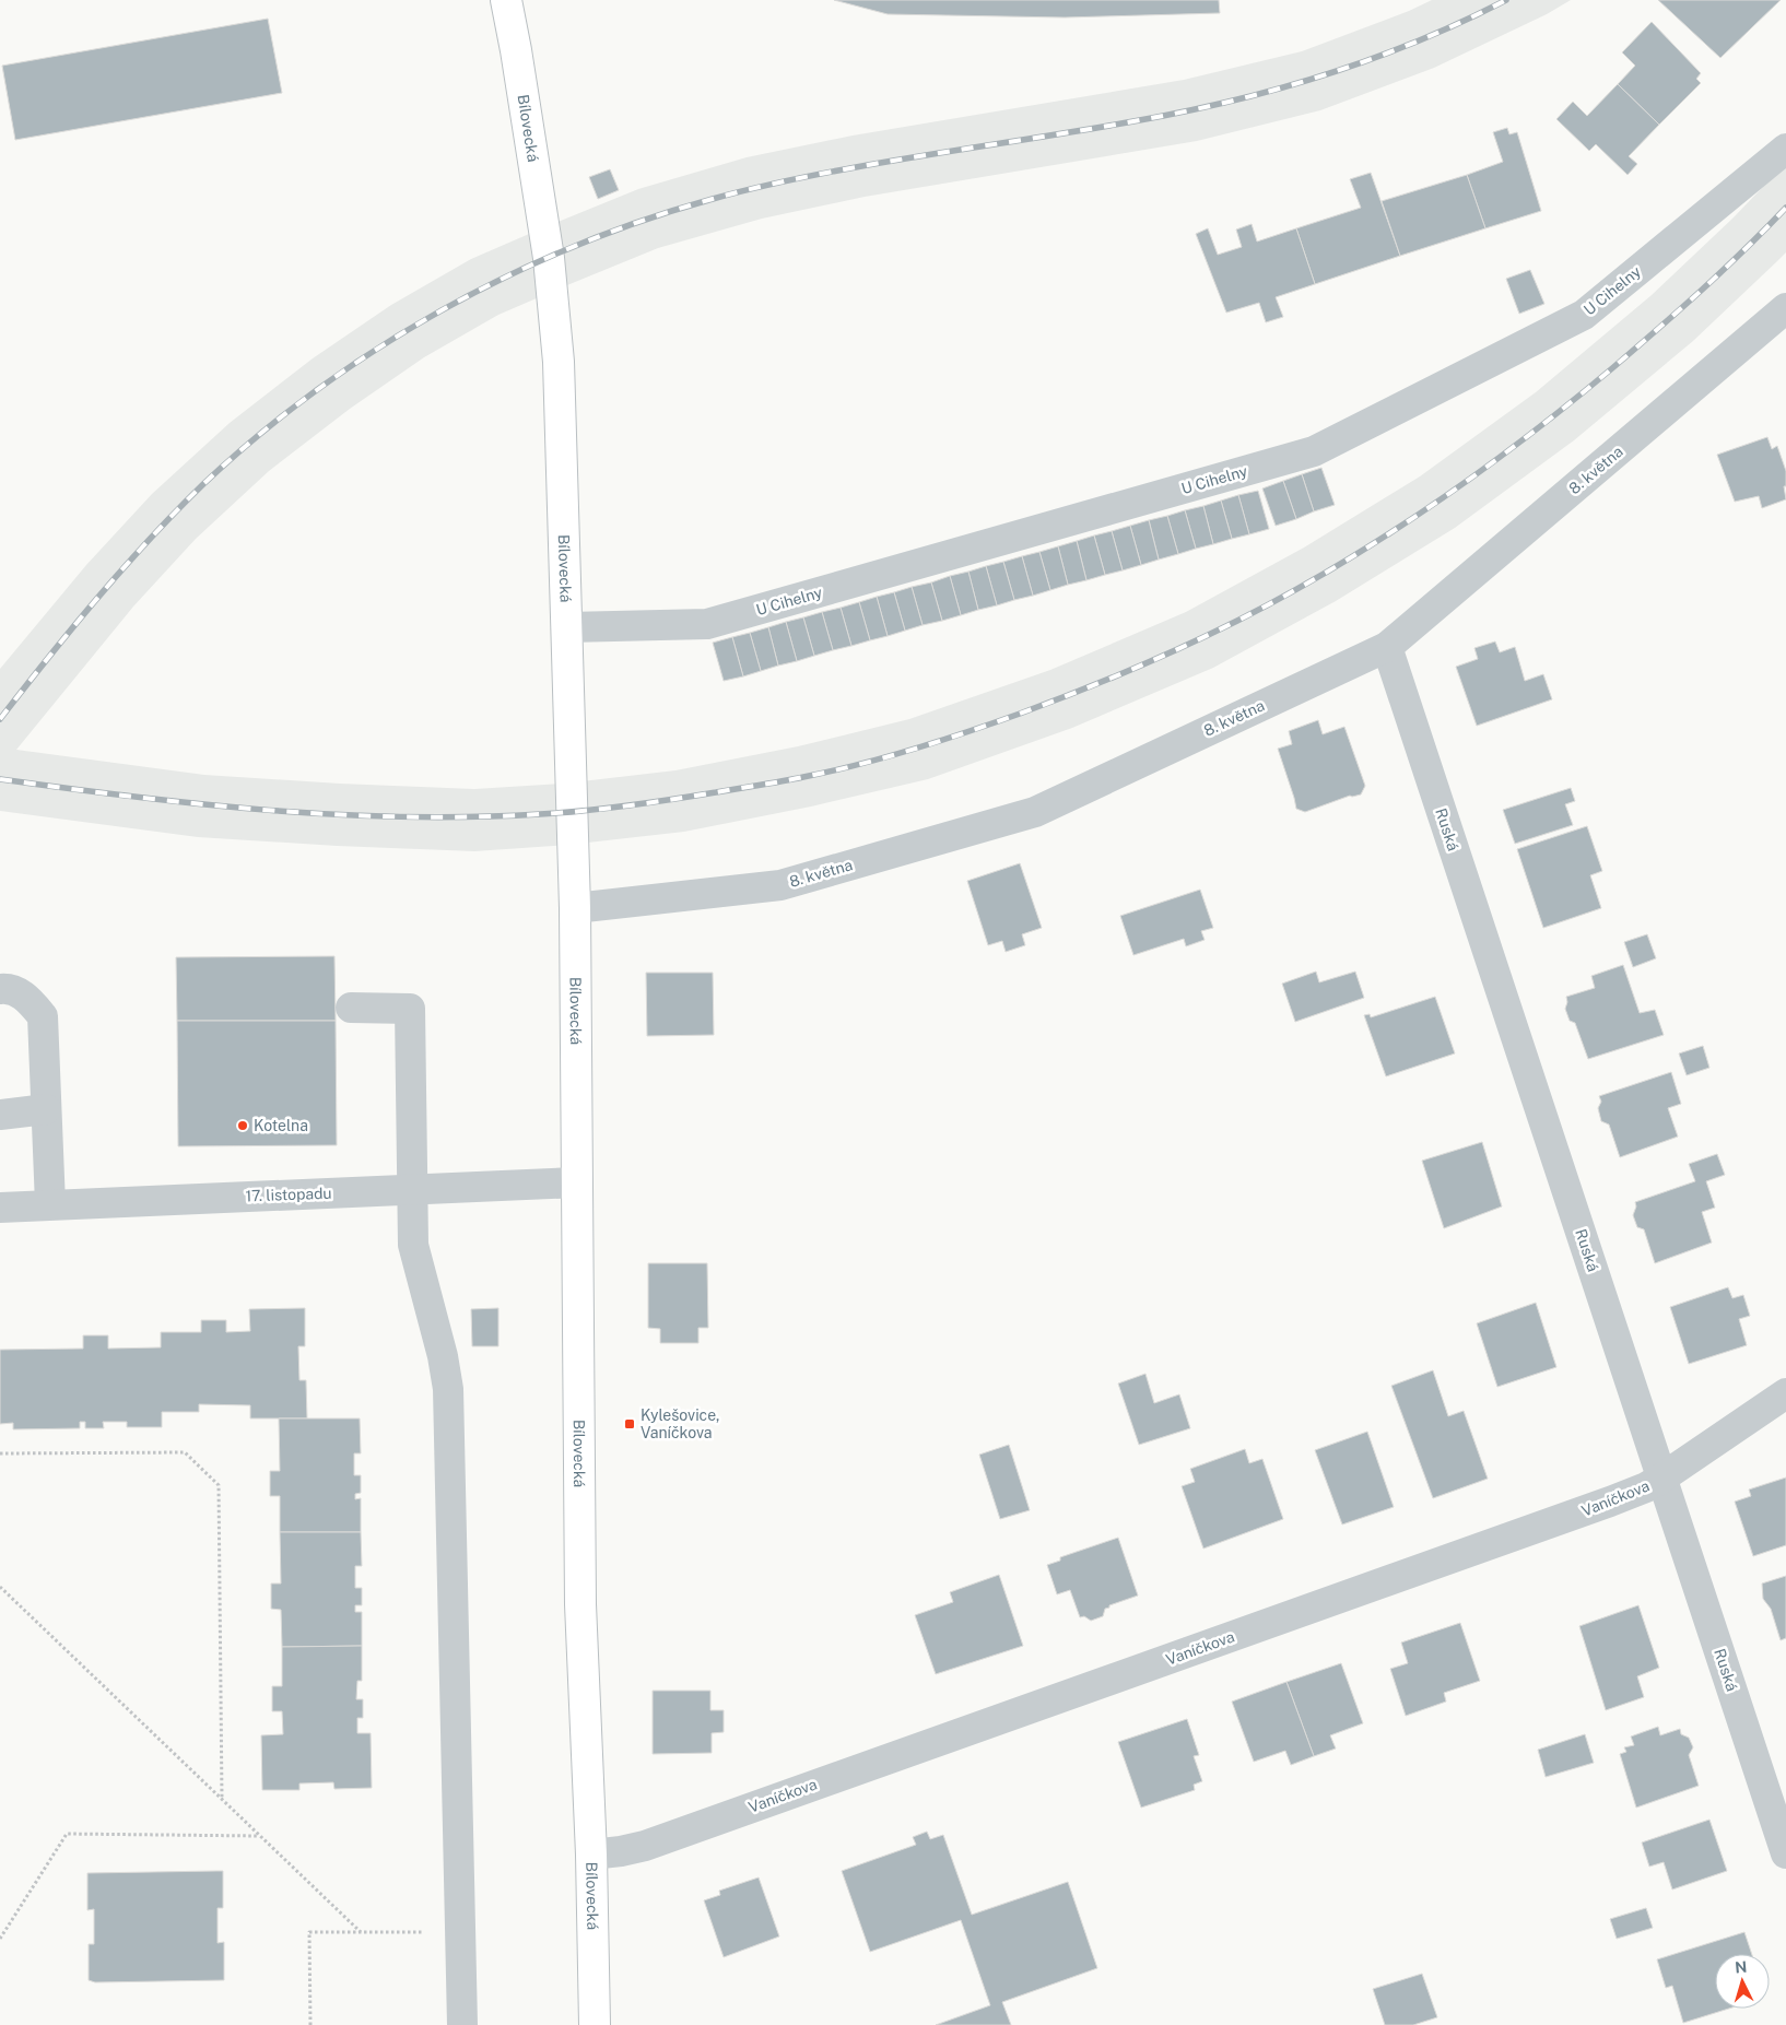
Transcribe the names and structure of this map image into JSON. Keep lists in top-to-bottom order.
{
  "streets": {
    "main road": ["Bílovecká"],
    "street": [
      "U Cihelny",
      "8. května",
      "Ruská",
      "17. listopadu",
      "Vaníčkova"
    ]
  },
  "crossings": [
    ["Bílovecká", "U Cihelny"],
    ["Bílovecká", "8. května"],
    ["Bílovecká", "17. listopadu"],
    ["Bílovecká", "Vaníčkova"],
    ["8. května", "Ruská"],
    ["Ruská", "Vaníčkova"]
  ],
  "places": {
    "other": ["Kotelna"],
    "transit": ["Kylešovice, Vaníčkova"]
  },
  "north": "top"
}
